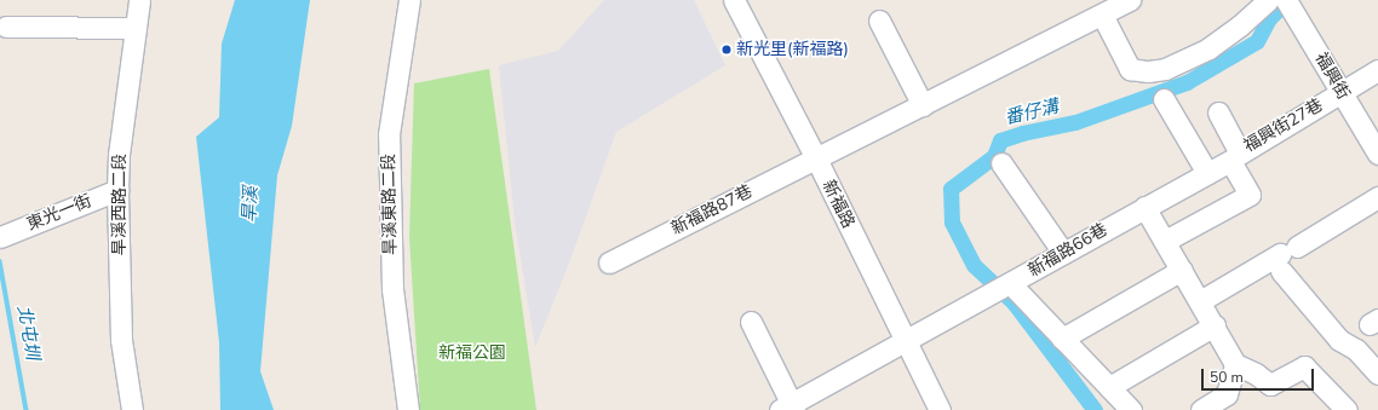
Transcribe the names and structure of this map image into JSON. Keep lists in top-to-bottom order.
{
  "streets": {
    "street": [
      "福興街",
      "福興街27巷",
      "旱溪西路二段",
      "旱溪東路二段",
      "新福路",
      "新福路87巷",
      "東光一街",
      "新福路66巷"
    ]
  },
  "crossings": [
    ["福興街", "福興街27巷"],
    ["旱溪西路二段", "東光一街"],
    ["新福路", "新福路87巷"],
    ["新福路", "新福路66巷"]
  ],
  "water": ["番仔溝", "旱溪", "北屯圳"],
  "parks": ["新福公園"],
  "places": ["新光里(新福路)"],
  "scale_bar": "50 m"
}
